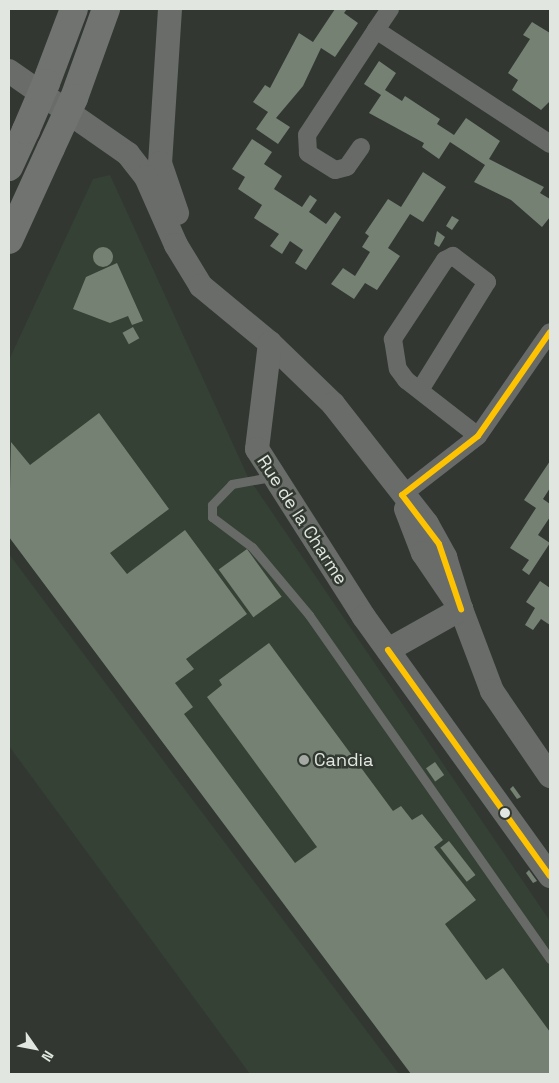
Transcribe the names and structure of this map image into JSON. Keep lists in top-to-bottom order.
{
  "streets": {
    "main road": ["Rue de la Charme"]
  },
  "places": ["Candia"],
  "north": "bottom right"
}
